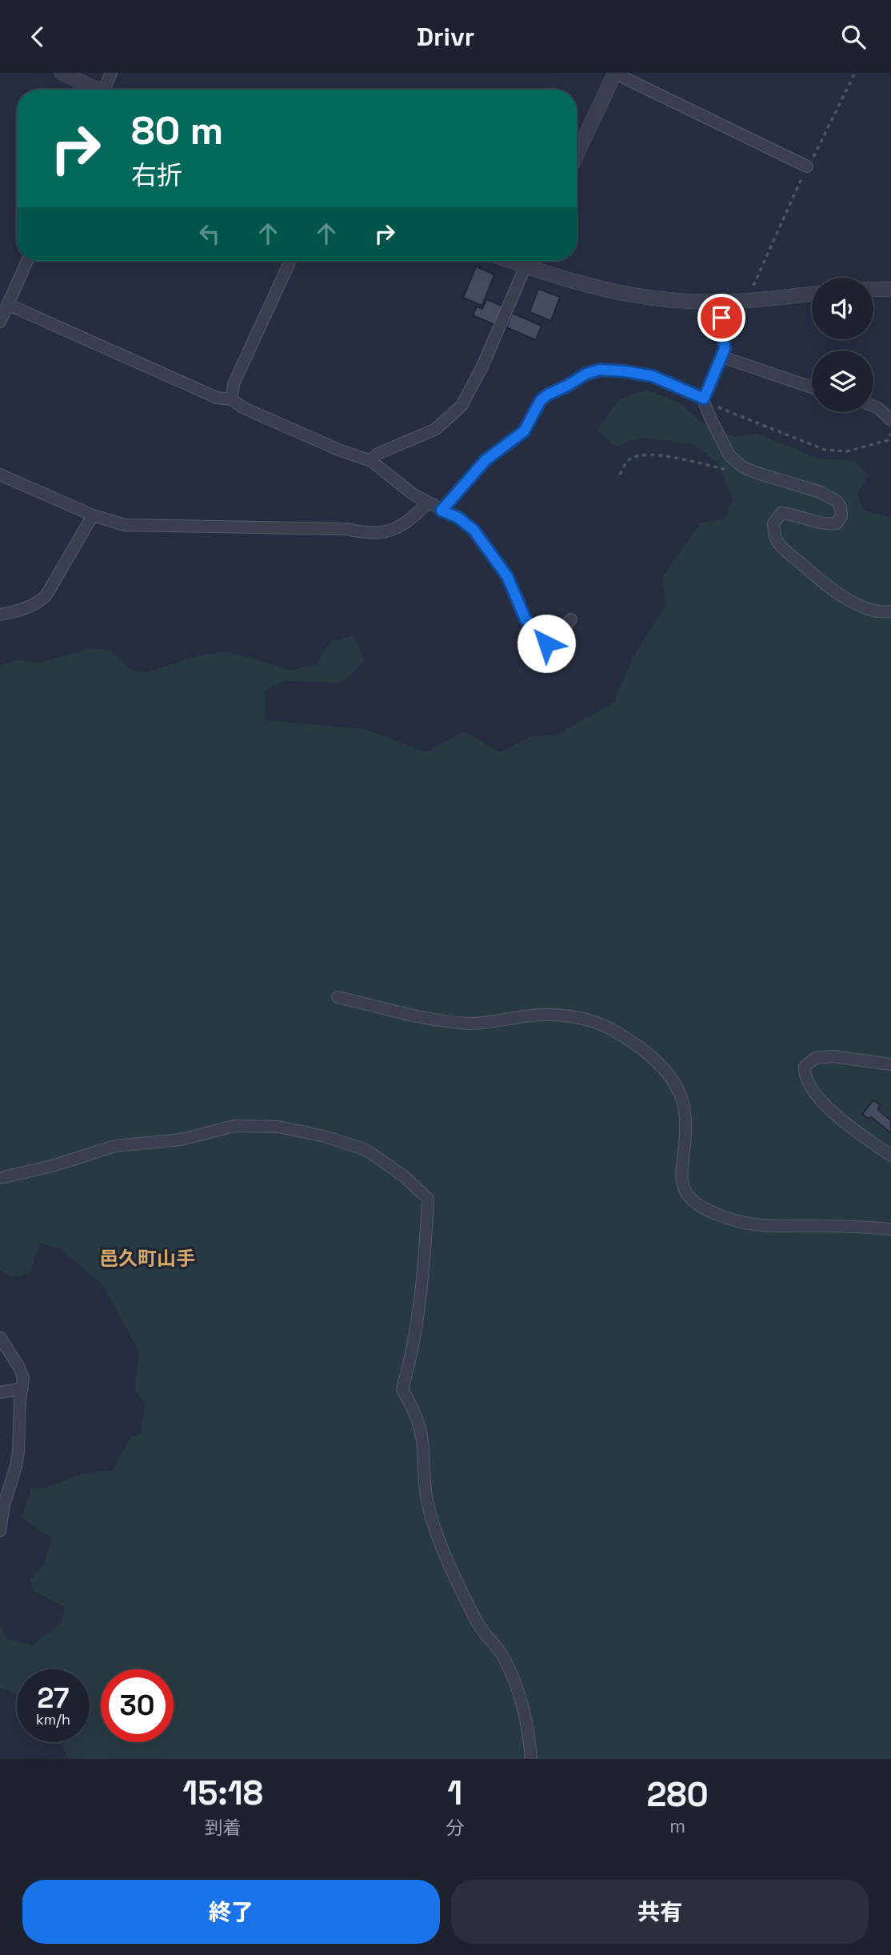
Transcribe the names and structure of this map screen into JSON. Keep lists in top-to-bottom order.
{
  "districts": ["邑久町山手"],
  "page": {
    "header": "Drivr",
    "turn": ["80 m", "右折"],
    "speed": "27 km/h",
    "limit": "30",
    "eta": [
      "15:18",
      "到着",
      "1",
      "分",
      "280",
      "m"
    ],
    "buttons": ["終了", "共有"]
  }
}
